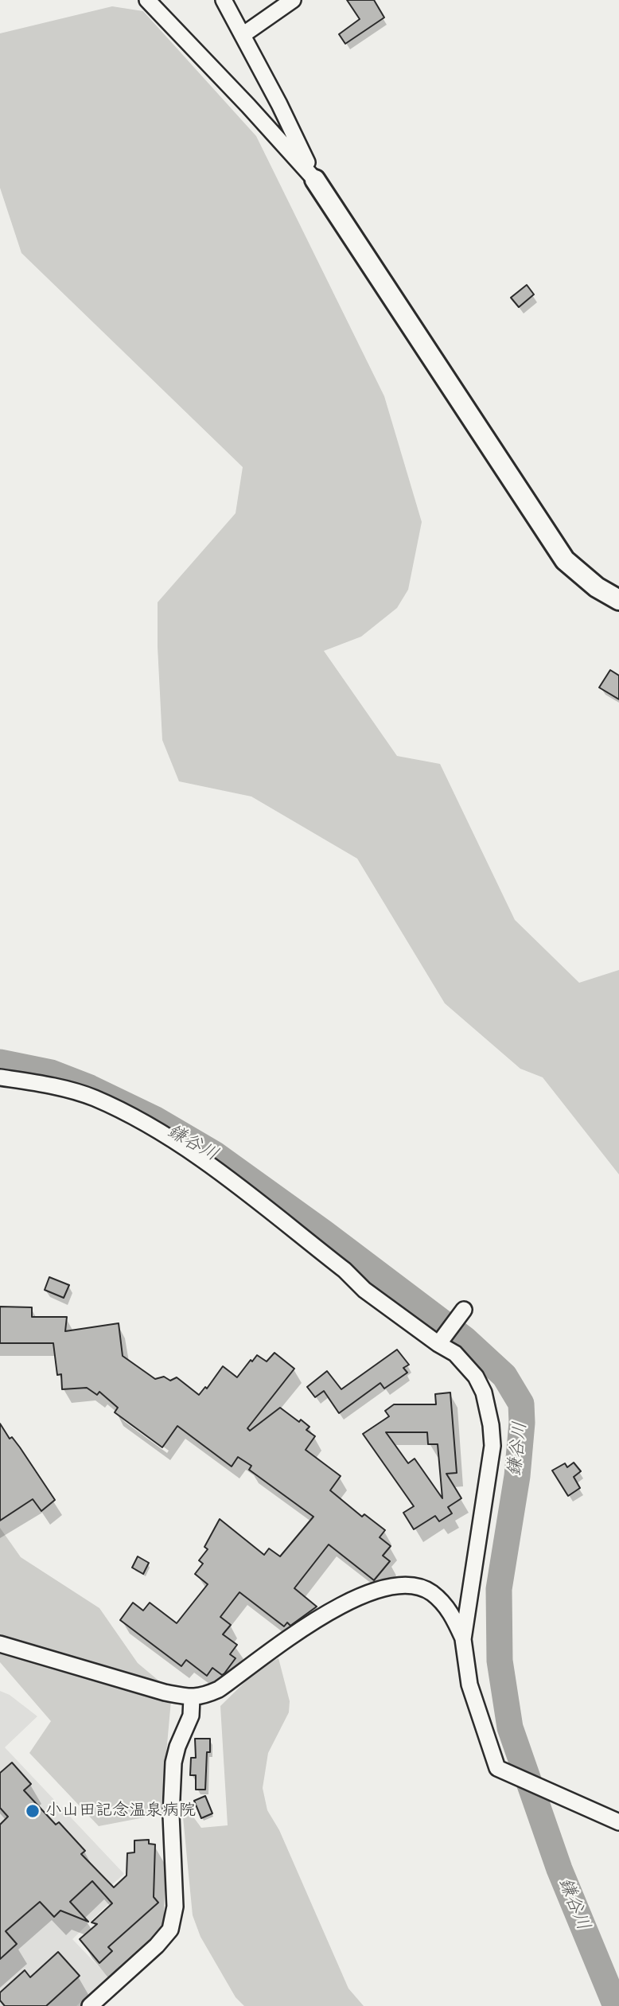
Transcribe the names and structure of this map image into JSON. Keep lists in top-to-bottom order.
{
  "water": ["鎌谷川"],
  "places": ["小山田記念温泉病院"]
}
